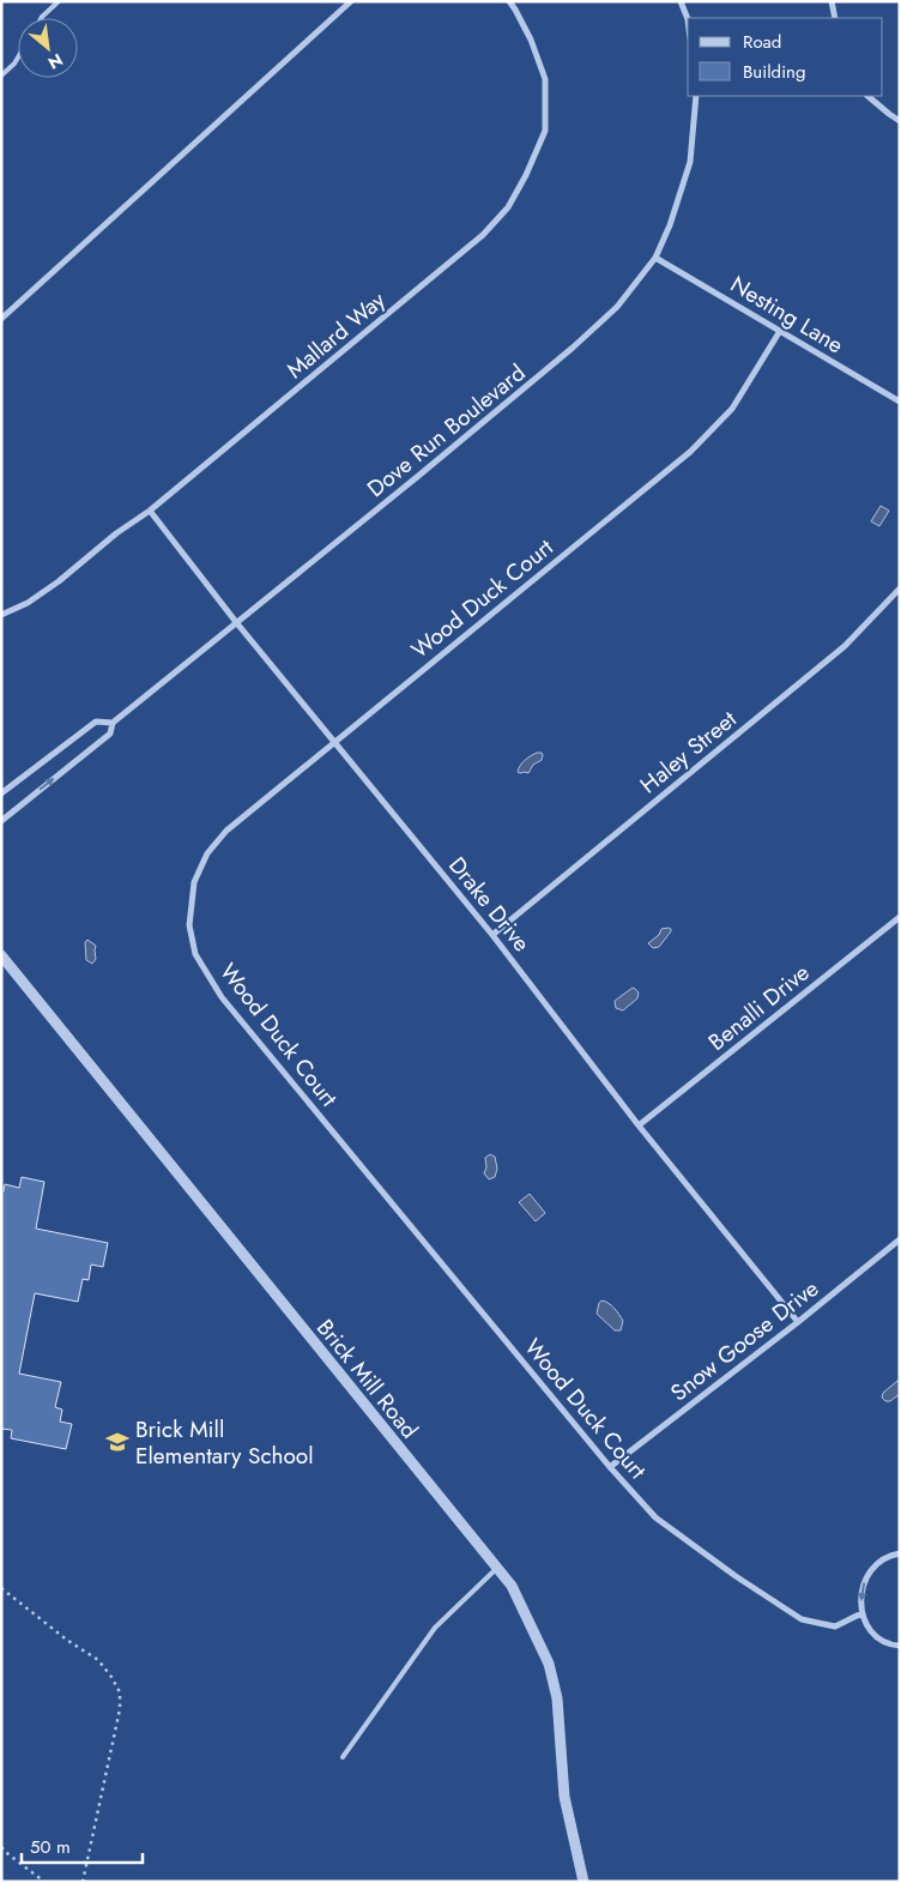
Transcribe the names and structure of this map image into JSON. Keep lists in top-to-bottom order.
{
  "streets": {
    "street": [
      "Nesting Lane",
      "Mallard Way",
      "Dove Run Boulevard",
      "Wood Duck Court",
      "Haley Street",
      "Drake Drive",
      "Benalli Drive",
      "Snow Goose Drive",
      "Brick Mill Road"
    ]
  },
  "crossings": [
    ["Nesting Lane", "Dove Run Boulevard"],
    ["Nesting Lane", "Wood Duck Court"],
    ["Mallard Way", "Drake Drive"],
    ["Dove Run Boulevard", "Drake Drive"],
    ["Wood Duck Court", "Drake Drive"],
    ["Wood Duck Court", "Snow Goose Drive"],
    ["Haley Street", "Drake Drive"],
    ["Drake Drive", "Benalli Drive"],
    ["Drake Drive", "Snow Goose Drive"]
  ],
  "places": {
    "school or university": ["Brick Mill Elementary School"]
  },
  "legend": ["Road", "Building"],
  "scale_bar": "50 m",
  "north": "bottom right"
}
